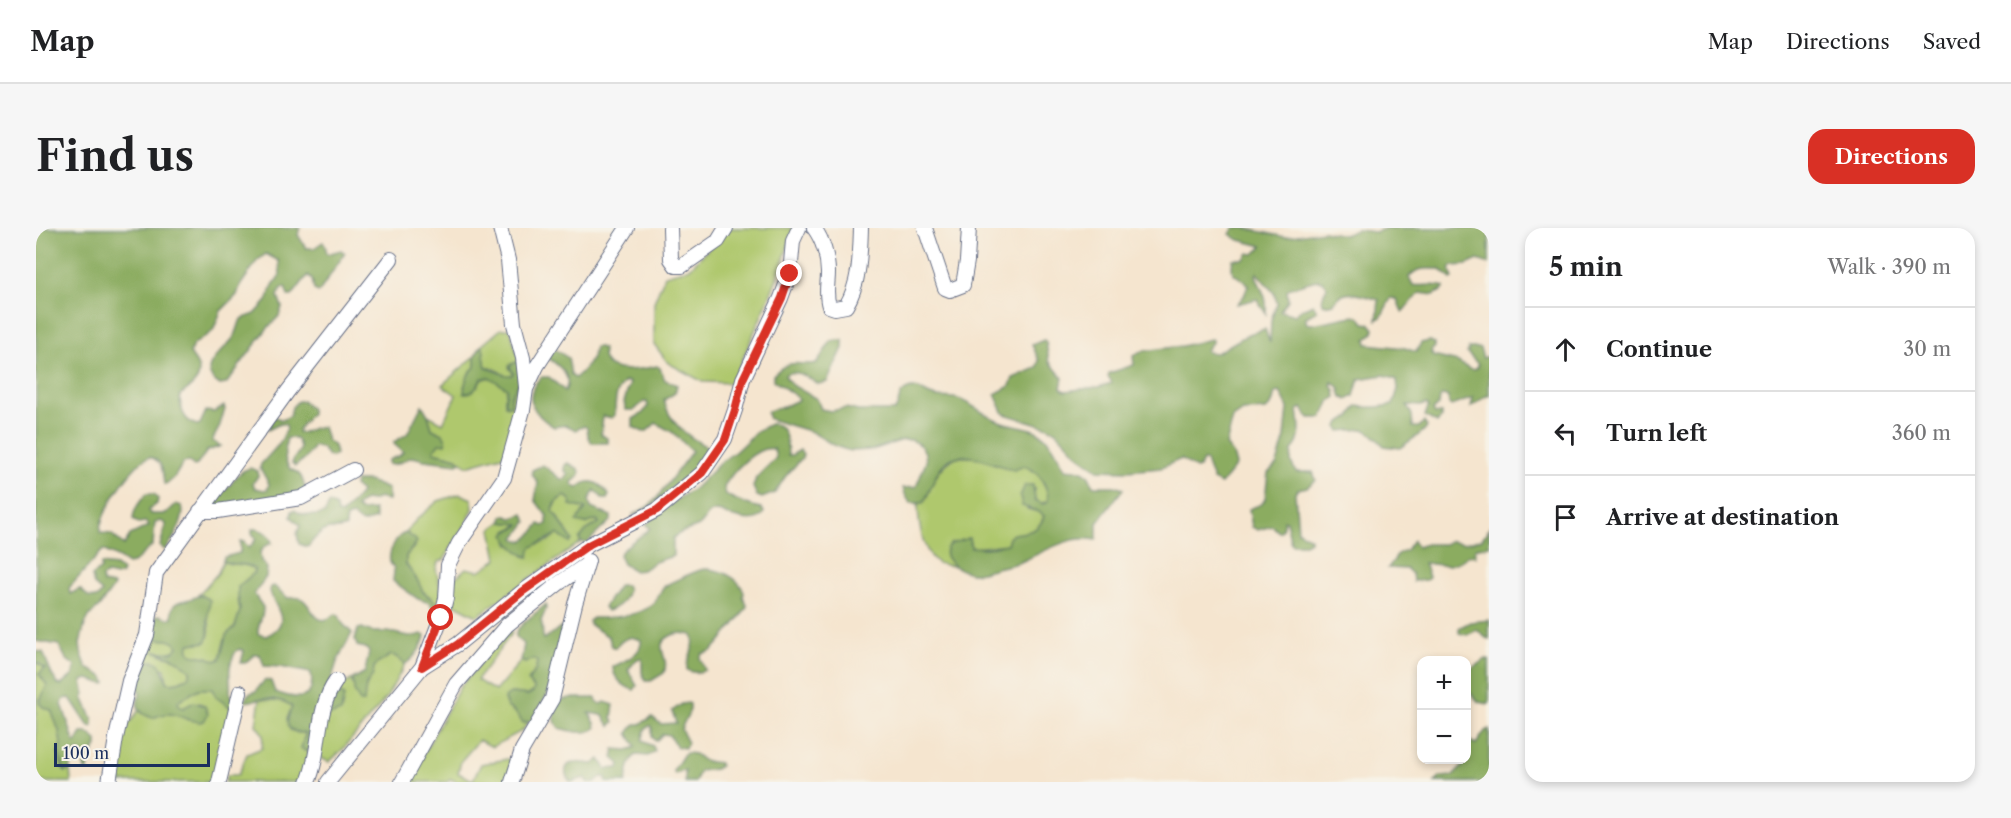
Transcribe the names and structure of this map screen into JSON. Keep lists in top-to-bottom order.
{
  "scale_bar": "100 m",
  "page": {
    "header": "Map",
    "nav": ["Map", "Directions", "Saved"],
    "buttons": "Directions",
    "title": "Find us",
    "heading": ["5 min", "Walk · 390 m"],
    "list": [
      ["Continue", "30 m"],
      ["Turn left", "360 m"],
      "Arrive at destination"
    ],
    "map_buttons": ["+", "−"],
    "scale": "100 m"
  }
}
